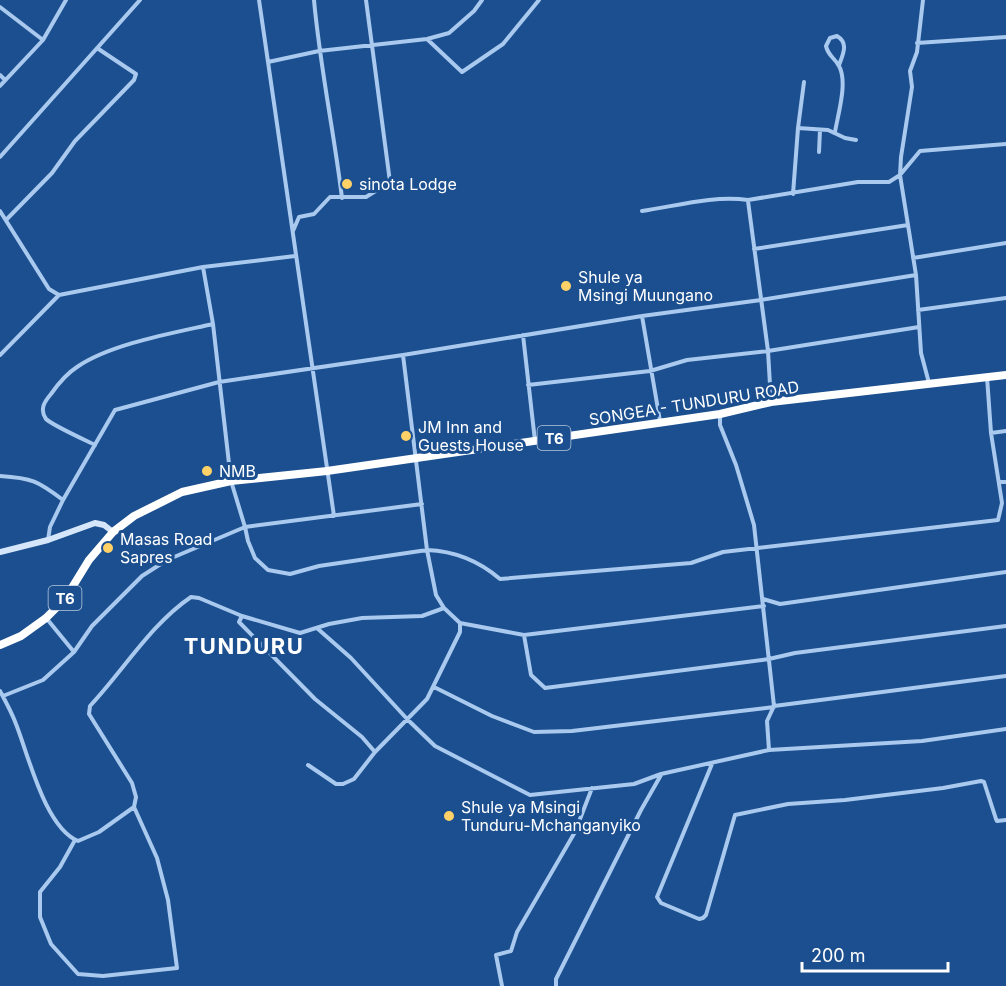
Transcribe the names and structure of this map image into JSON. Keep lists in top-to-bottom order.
{
  "streets": {
    "highway": ["SONGEA - TUNDURU ROAD", "T6"]
  },
  "crossings": [
    ["SONGEA - TUNDURU ROAD", "T6"]
  ],
  "districts": ["TUNDURU"],
  "places": [
    "sinota Lodge",
    "Shule ya Msingi Muungano",
    "JM Inn and Guests House",
    "NMB",
    "Masas Road Sapres",
    "Shule ya Msingi Tunduru-Mchanganyiko"
  ],
  "scale_bar": "200 m"
}
